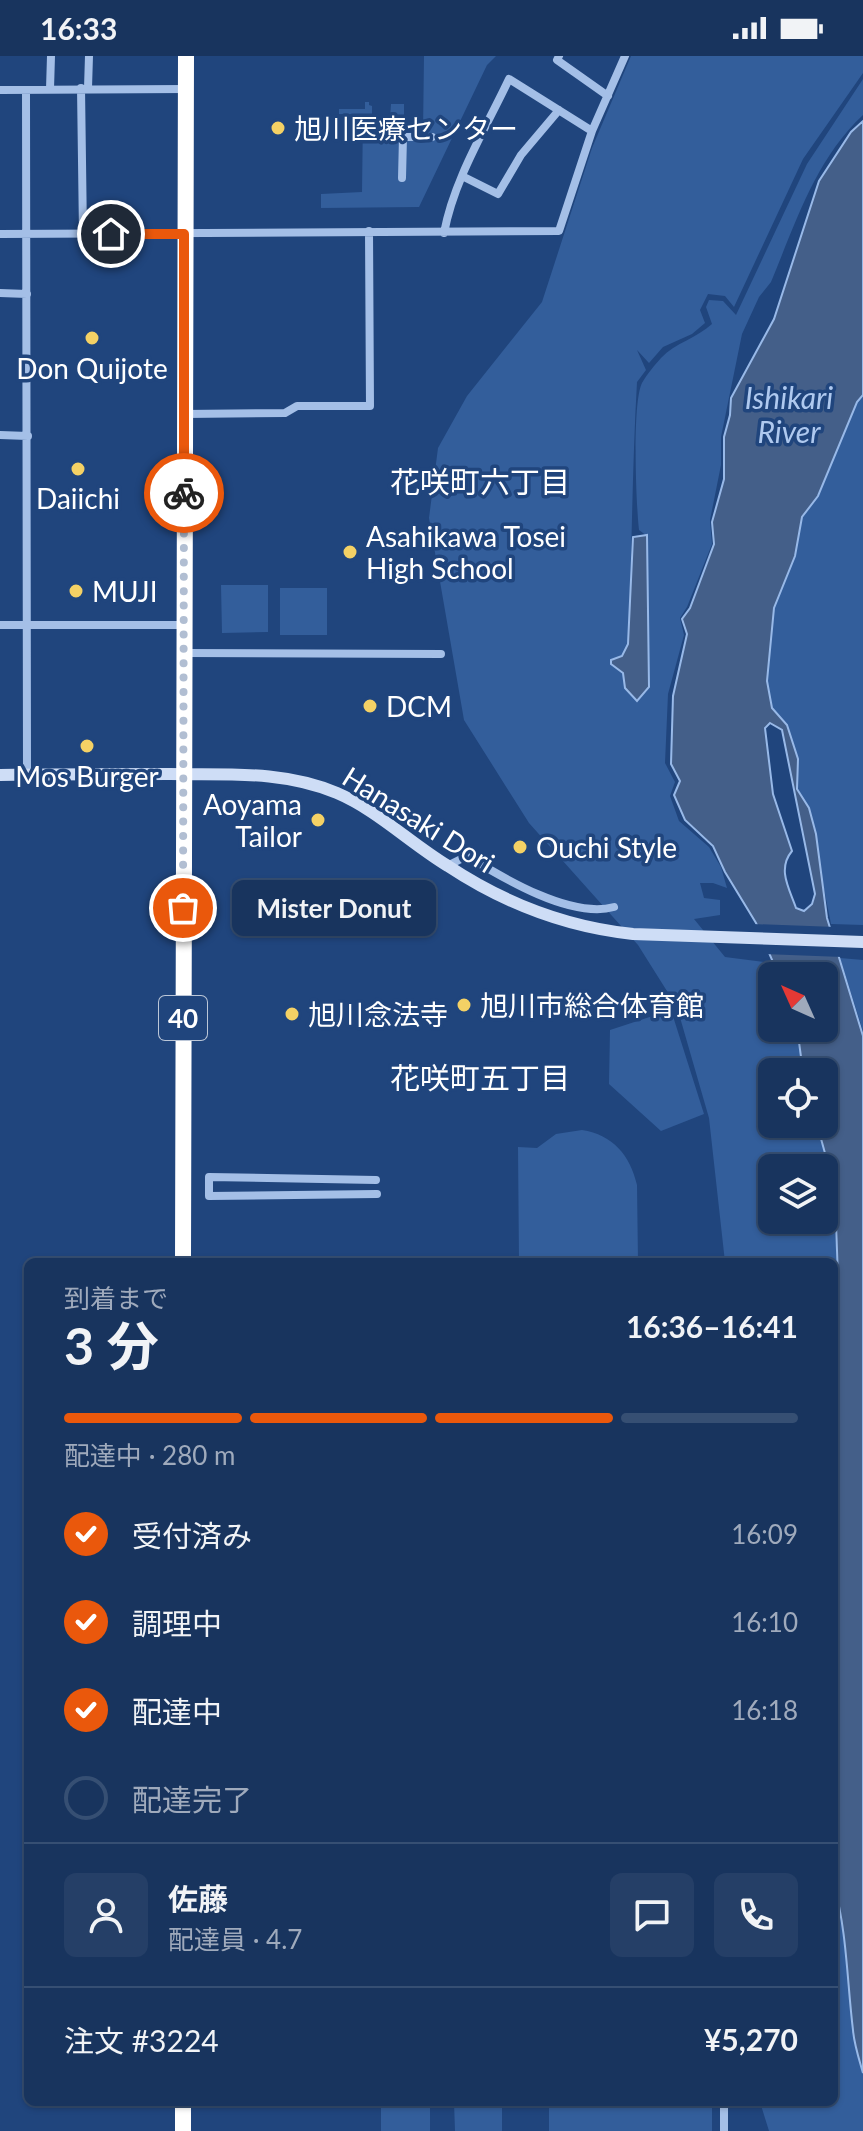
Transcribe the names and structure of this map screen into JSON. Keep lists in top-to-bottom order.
{
  "streets": {
    "highway": ["40"],
    "street": ["Hanasaki Dori"]
  },
  "crossings": [
    ["Hanasaki Dori", "40"]
  ],
  "districts": ["花咲町六丁目", "花咲町五丁目"],
  "water": ["Ishikari River"],
  "places": [
    "旭川医療センター",
    "Don Quijote",
    "Daiichi",
    "Asahikawa Tosei High School",
    "MUJI",
    "DCM",
    "Mos Burger",
    "Aoyama Tailor",
    "Ouchi Style",
    "Mister Donut",
    "旭川市総合体育館",
    "旭川念法寺"
  ],
  "north": "top left",
  "page": {
    "status": "16:33",
    "bubble": "Mister Donut",
    "heading": ["3 分", "到着まで", "16:36–16:41"],
    "panel": [
      "佐藤",
      "配達員 · 4.7",
      "注文 #3224",
      "¥5,270"
    ],
    "bar": "配達中 · 280 m",
    "list": [
      ["受付済み", "16:09"],
      ["調理中", "16:10"],
      ["配達中", "16:18"],
      "配達完了"
    ]
  }
}
